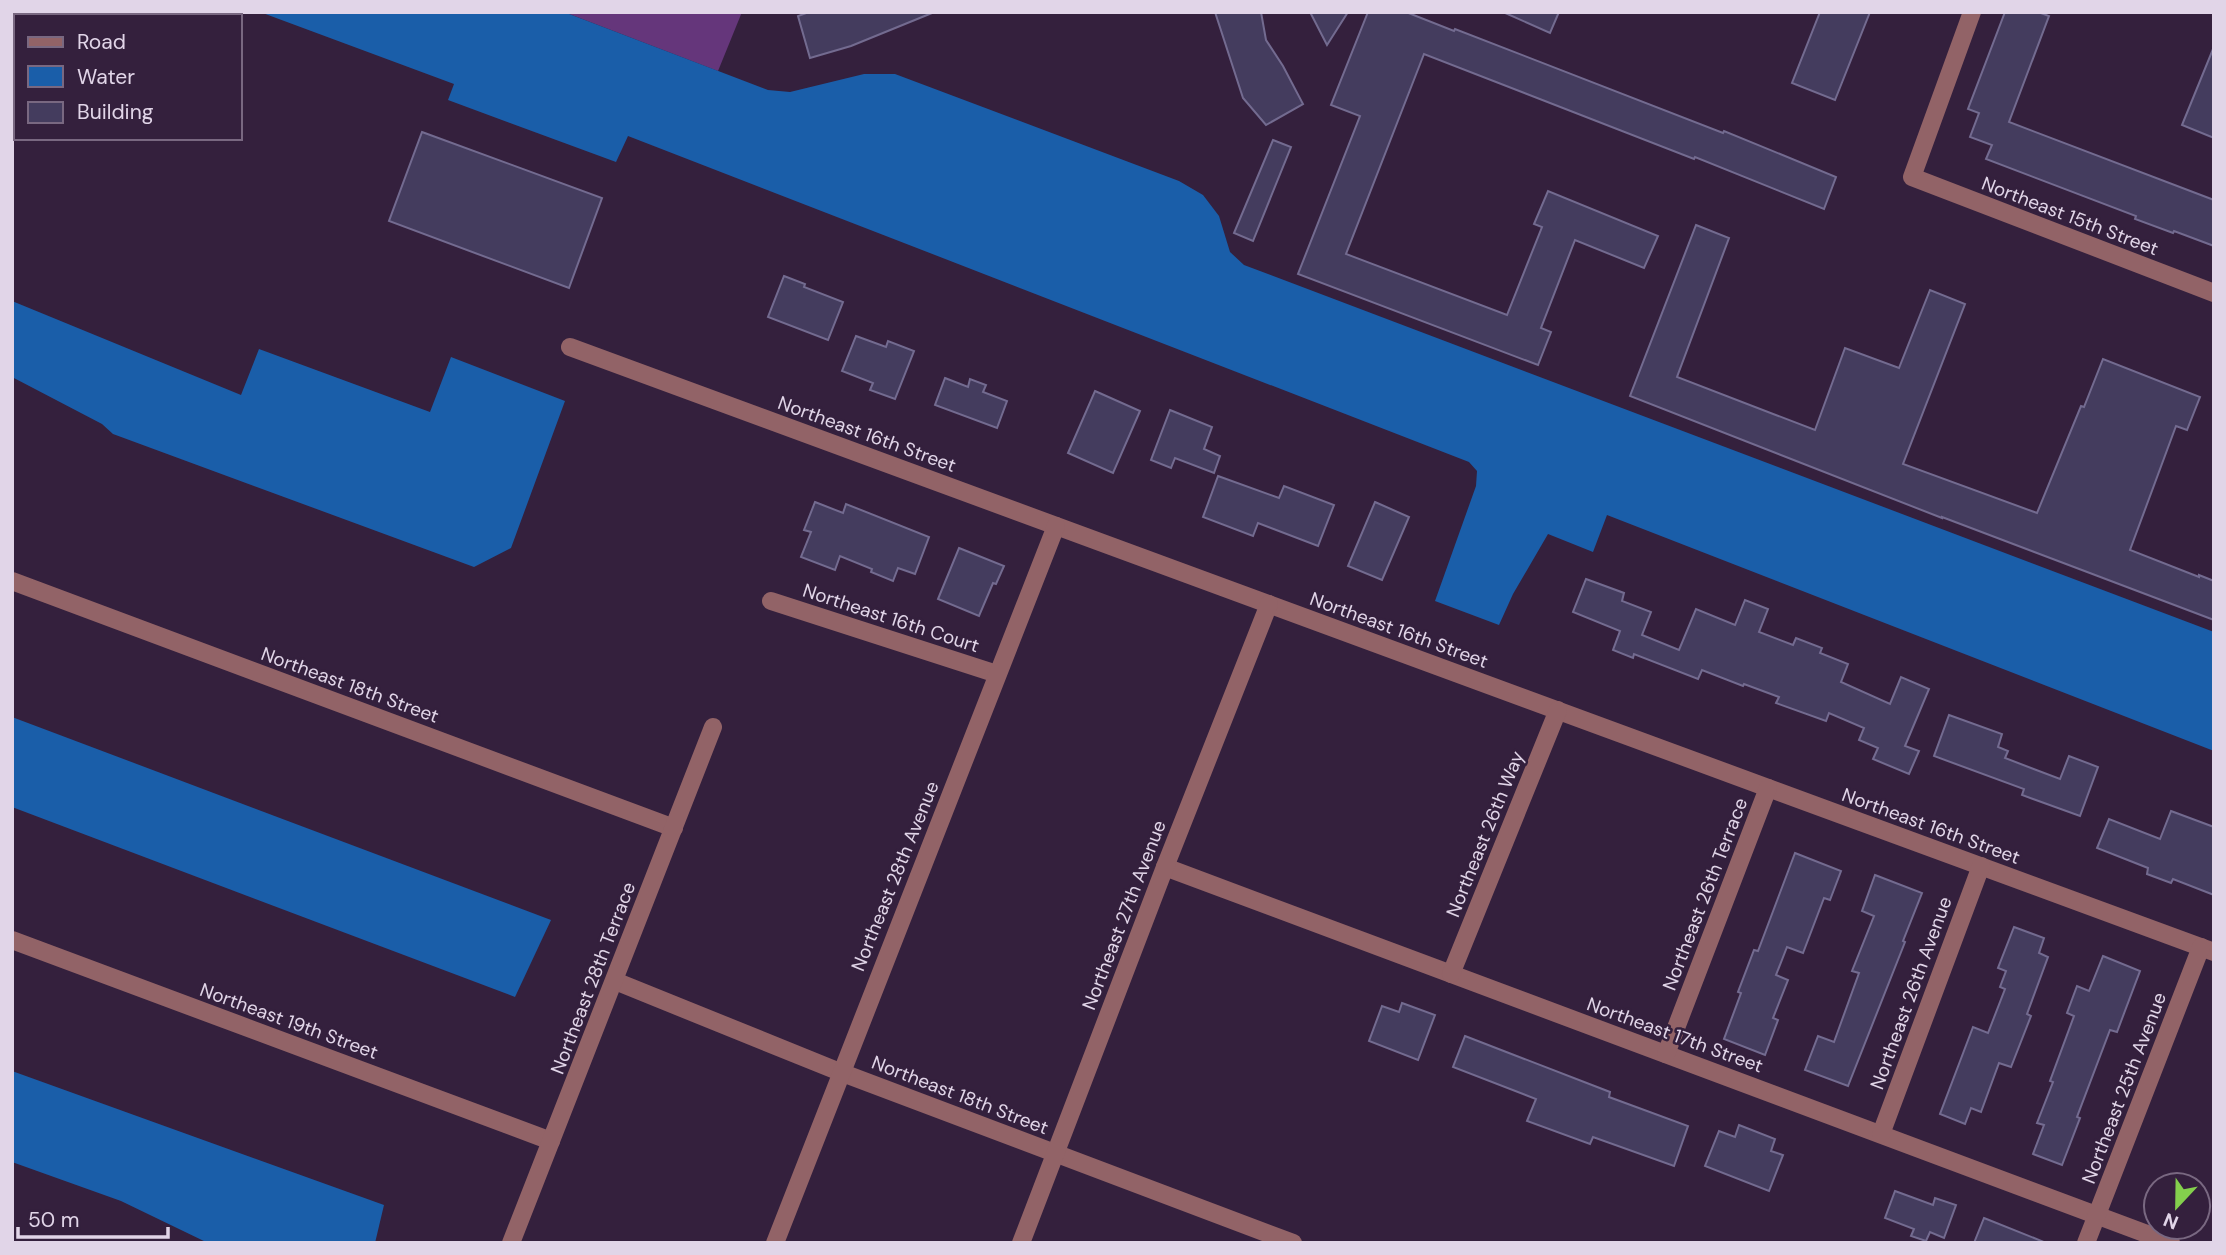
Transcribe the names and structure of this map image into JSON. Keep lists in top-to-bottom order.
{
  "streets": {
    "street": [
      "Northeast 15th Street",
      "Northeast 16th Street",
      "Northeast 16th Court",
      "Northeast 18th Street",
      "Northeast 26th Way",
      "Northeast 28th Avenue",
      "Northeast 26th Terrace",
      "Northeast 27th Avenue",
      "Northeast 28th Terrace",
      "Northeast 26th Avenue",
      "Northeast 19th Street",
      "Northeast 17th Street",
      "Northeast 25th Avenue"
    ]
  },
  "crossings": [
    ["Northeast 16th Street", "Northeast 26th Way"],
    ["Northeast 16th Street", "Northeast 28th Avenue"],
    ["Northeast 16th Street", "Northeast 26th Terrace"],
    ["Northeast 16th Street", "Northeast 27th Avenue"],
    ["Northeast 16th Street", "Northeast 26th Avenue"],
    ["Northeast 16th Street", "Northeast 25th Avenue"],
    ["Northeast 16th Court", "Northeast 28th Avenue"],
    ["Northeast 18th Street", "Northeast 28th Avenue"],
    ["Northeast 18th Street", "Northeast 27th Avenue"],
    ["Northeast 18th Street", "Northeast 28th Terrace"],
    ["Northeast 26th Way", "Northeast 17th Street"],
    ["Northeast 26th Terrace", "Northeast 17th Street"],
    ["Northeast 27th Avenue", "Northeast 17th Street"],
    ["Northeast 28th Terrace", "Northeast 19th Street"],
    ["Northeast 26th Avenue", "Northeast 17th Street"],
    ["Northeast 17th Street", "Northeast 25th Avenue"]
  ],
  "legend": ["Road", "Water", "Building"],
  "scale_bar": "50 m",
  "north": "bottom"
}
